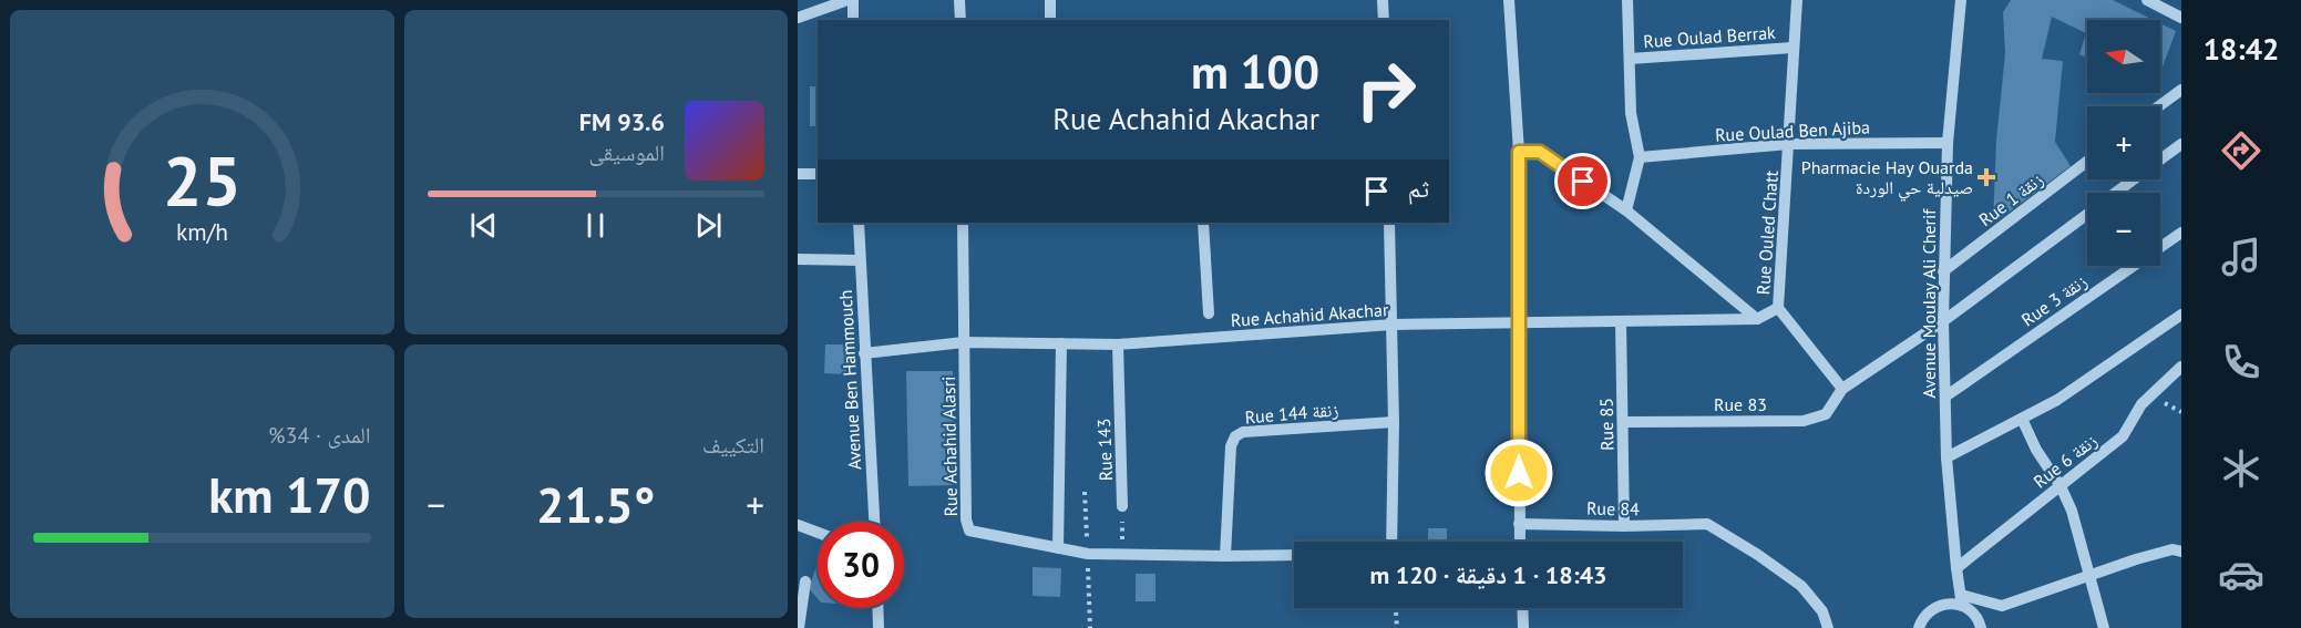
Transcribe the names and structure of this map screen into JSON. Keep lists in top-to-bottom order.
{
  "streets": {
    "street": [
      "Rue Oulad Berrak",
      "Rue Oulad Ben Ajiba",
      "Rue 1 زنقة",
      "Rue Ouled Chatt",
      "Rue 3 زنقة",
      "Avenue Moulay Ali Cherif",
      "Rue Achahid Akachar",
      "Avenue Ben Hammouch",
      "Rue 83",
      "Rue 144 زنقة",
      "Rue 85",
      "Rue Achahid Alasri",
      "Rue 143",
      "Rue 6 زنقة",
      "Rue 84"
    ]
  },
  "crossings": [
    ["Rue Oulad Berrak", "Rue Ouled Chatt"],
    ["Rue Oulad Ben Ajiba", "Rue Ouled Chatt"],
    ["Rue Oulad Ben Ajiba", "Avenue Moulay Ali Cherif"],
    ["Rue 1 زنقة", "Avenue Moulay Ali Cherif"],
    ["Rue Ouled Chatt", "Rue Achahid Akachar"],
    ["Rue 3 زنقة", "Avenue Moulay Ali Cherif"],
    ["Avenue Moulay Ali Cherif", "Rue 6 زنقة"],
    ["Rue Achahid Akachar", "Avenue Ben Hammouch"],
    ["Rue Achahid Akachar", "Rue 85"],
    ["Rue Achahid Akachar", "Rue Achahid Alasri"],
    ["Rue Achahid Akachar", "Rue 143"],
    ["Rue 83", "Rue 85"],
    ["Rue 144 زنقة", "Rue Achahid Alasri"],
    ["Rue 85", "Rue 84"],
    ["Rue Achahid Alasri", "Rue 143"]
  ],
  "places": {
    "health": ["Pharmacie Hay Ouarda صيدلية حي الوردة"]
  },
  "north": "left",
  "page": {
    "tabs": "18:42",
    "map_buttons": ["+", "−"],
    "turn": ["100 m", "Rue Achahid Akachar"],
    "song": ["93.6 FM", "الموسيقى"],
    "then": "ثم",
    "tile": [
      "التكييف",
      ["المدى · 34%", "170 km"]
    ],
    "heat": ["−", "21.5°", "+"],
    "limit": "30",
    "trip": "18:43 · 1 دقيقة · 120 m",
    "gauge": ["25", "km/h"]
  }
}
